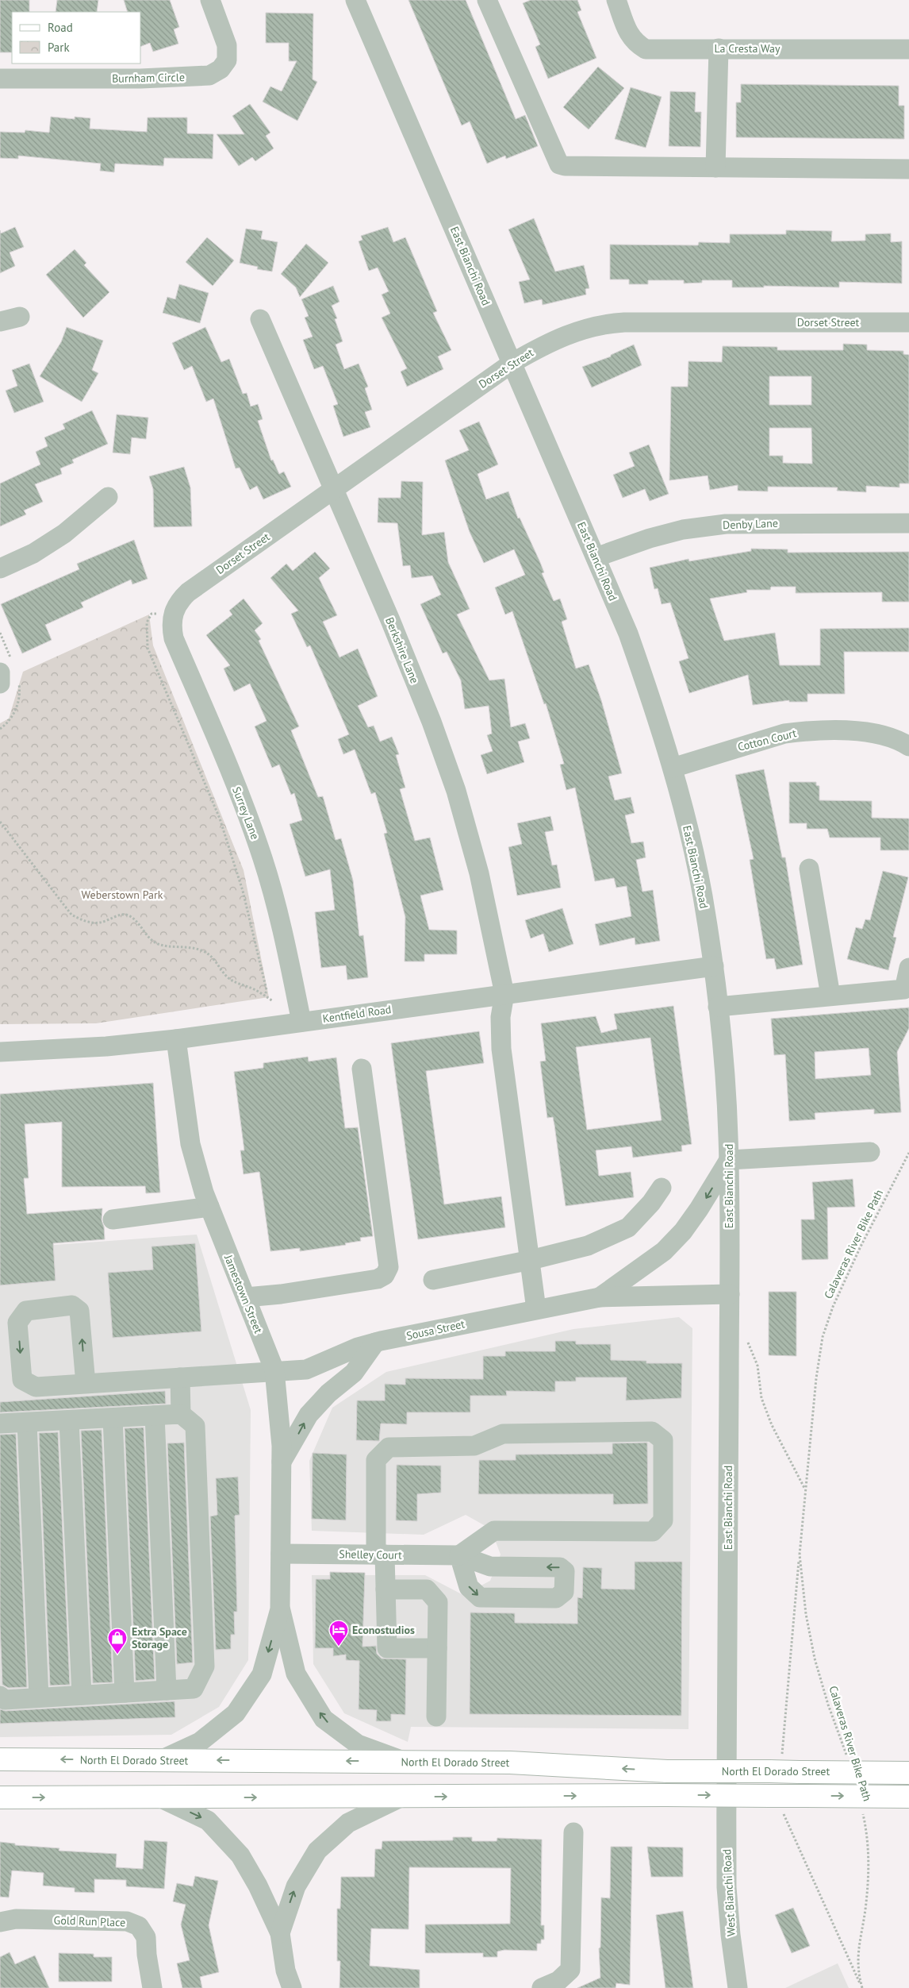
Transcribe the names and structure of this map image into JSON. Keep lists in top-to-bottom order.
{
  "streets": {
    "main road": ["North El Dorado Street"],
    "street": [
      "La Cresta Way",
      "Burnham Circle",
      "East Bianchi Road",
      "Dorset Street",
      "Denby Lane",
      "Berkshire Lane",
      "Cotton Court",
      "Surrey Lane",
      "Kentfield Road",
      "Jamestown Street",
      "Sousa Street",
      "Shelley Court",
      "West Bianchi Road",
      "Gold Run Place"
    ],
    "path": ["Calaveras River Bike Path"]
  },
  "crossings": [
    ["East Bianchi Road", "Dorset Street"],
    ["East Bianchi Road", "Denby Lane"],
    ["East Bianchi Road", "Cotton Court"],
    ["East Bianchi Road", "Kentfield Road"],
    ["East Bianchi Road", "Sousa Street"],
    ["East Bianchi Road", "West Bianchi Road"],
    ["Dorset Street", "Berkshire Lane"],
    ["Dorset Street", "Surrey Lane"],
    ["Berkshire Lane", "Kentfield Road"],
    ["Surrey Lane", "Kentfield Road"],
    ["Kentfield Road", "Jamestown Street"],
    ["Calaveras River Bike Path", "North El Dorado Street"],
    ["Jamestown Street", "Sousa Street"],
    ["Jamestown Street", "Shelley Court"]
  ],
  "parks": ["Weberstown Park"],
  "places": {
    "hotel": ["Econostudios"],
    "shop": ["Extra Space Storage"]
  },
  "legend": ["Road", "Park"]
}
